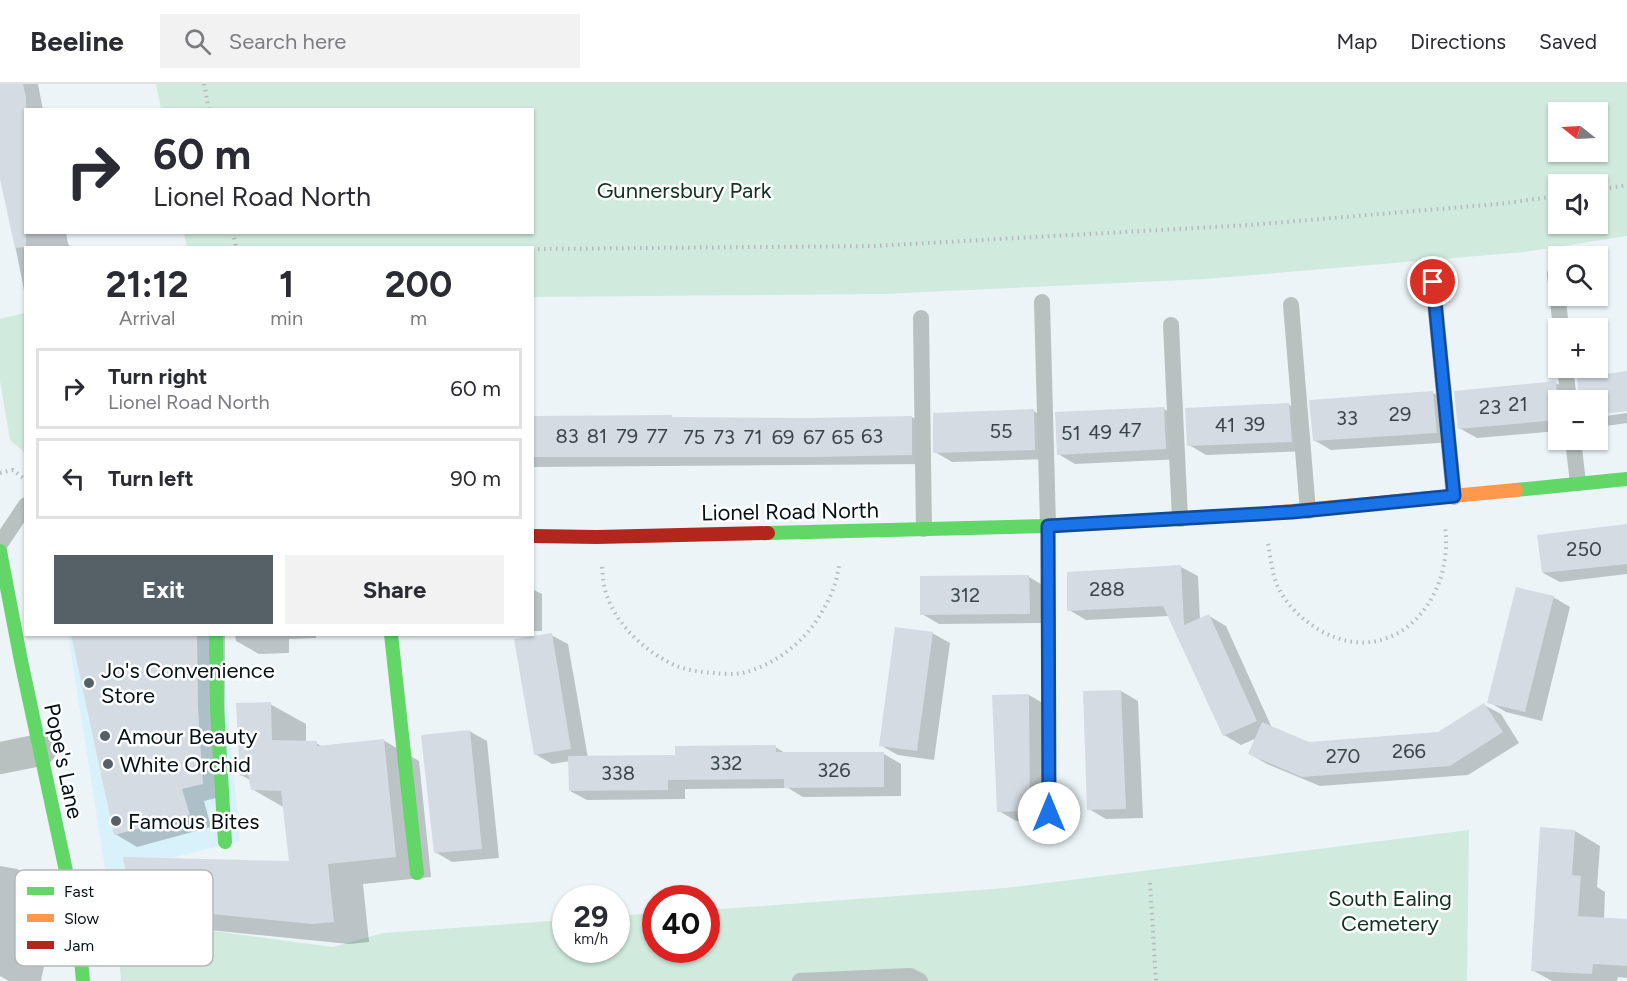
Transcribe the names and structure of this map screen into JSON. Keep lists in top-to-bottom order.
{
  "streets": {
    "street": ["Lionel Road North", "Pope's Lane"]
  },
  "parks": ["Gunnersbury Park", "South Ealing Cemetery"],
  "places": [
    "Jo's Convenience Store",
    "Amour Beauty",
    "White Orchid",
    "Famous Bites"
  ],
  "house_numbers": [
    "21",
    "23",
    "29",
    "33",
    "39",
    "41",
    "47",
    "55",
    "49",
    "51",
    "83",
    "81",
    "79",
    "77",
    "63",
    "75",
    "73",
    "71",
    "69",
    "67",
    "65",
    "250",
    "288",
    "312",
    "266",
    "270",
    "332",
    "326",
    "338"
  ],
  "legend": ["Fast", "Slow", "Jam"],
  "north": "left",
  "page": {
    "header": "Beeline",
    "search": "Search here",
    "nav": ["Map", "Directions", "Saved"],
    "map_buttons": ["+", "−"],
    "turn": ["60 m", "Lionel Road North"],
    "eta": [
      "21:12",
      "Arrival",
      "1",
      "min",
      "200",
      "m"
    ],
    "list": [
      {
        "name": "Turn right",
        "note": "Lionel Road North",
        "value": "60 m"
      },
      {
        "name": "Turn left",
        "value": "90 m"
      }
    ],
    "buttons": ["Exit", "Share"],
    "speed": "29 km/h",
    "limit": "40"
  }
}
